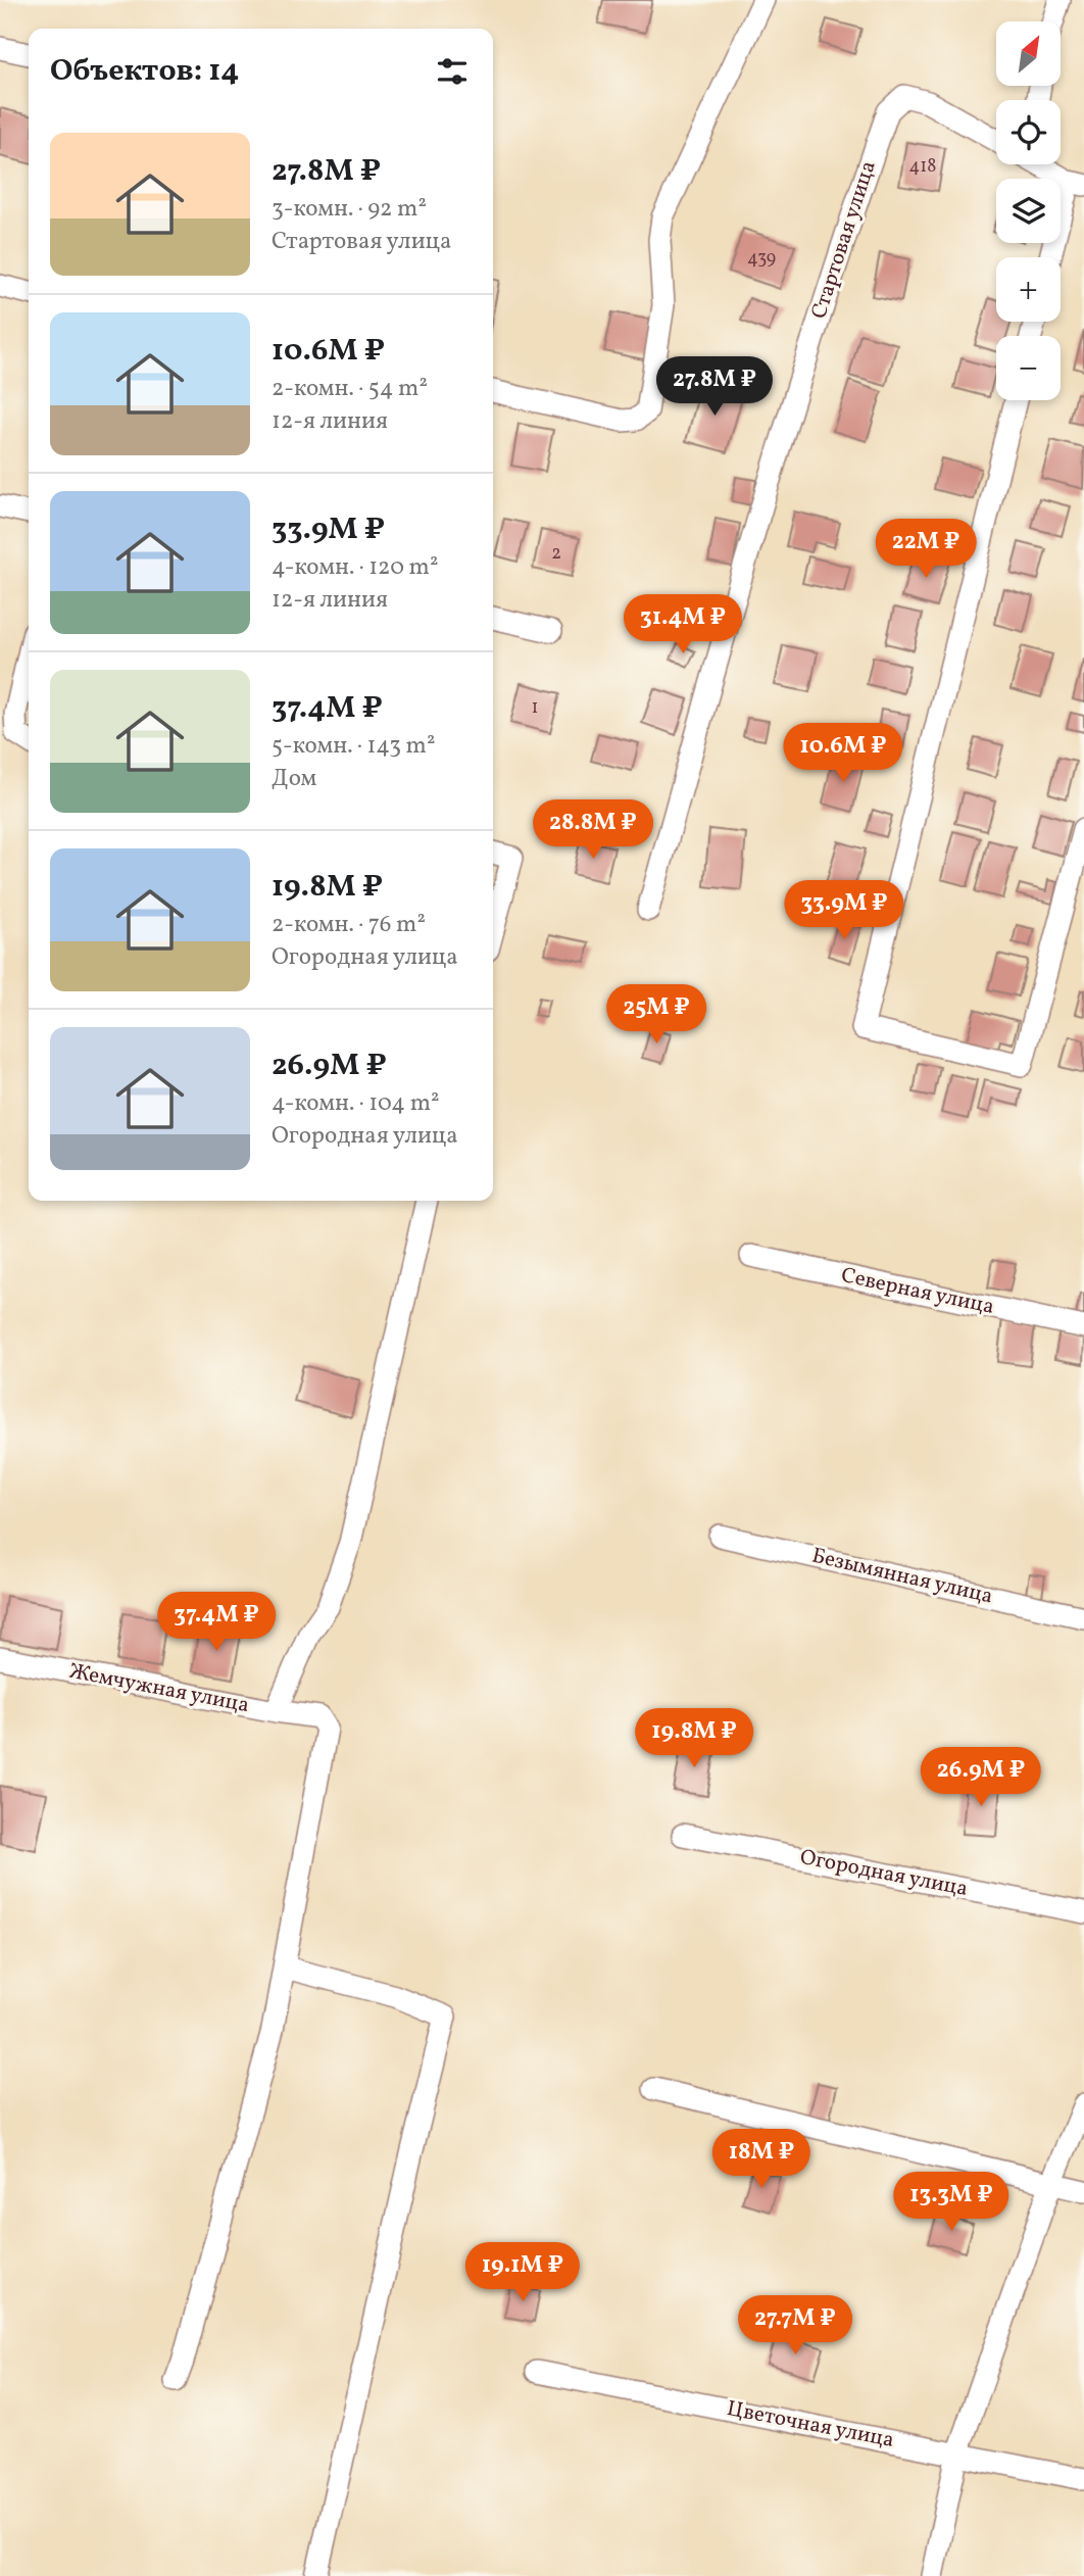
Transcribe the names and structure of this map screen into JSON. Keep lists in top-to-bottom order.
{
  "streets": {
    "street": [
      "Стартовая улица",
      "Северная улица",
      "Безымянная улица",
      "Жемчужная улица",
      "Огородная улица",
      "Цветочная улица"
    ]
  },
  "house_numbers": [
    "418",
    "439",
    "2",
    "1"
  ],
  "north": "top right",
  "page": {
    "map_buttons": ["+", "−"],
    "heading": "Объектов: 14",
    "list": [
      {
        "name": "27.8M ₽",
        "note": "3-комн. · 92 m² · Стартовая улица"
      },
      {
        "name": "10.6M ₽",
        "note": "2-комн. · 54 m² · 12-я линия"
      },
      {
        "name": "33.9M ₽",
        "note": "4-комн. · 120 m² · 12-я линия"
      },
      {
        "name": "37.4M ₽",
        "note": "5-комн. · 143 m² · Дом"
      },
      {
        "name": "19.8M ₽",
        "note": "2-комн. · 76 m² · Огородная улица"
      },
      {
        "name": "26.9M ₽",
        "note": "4-комн. · 104 m² · Огородная улица"
      }
    ],
    "price": [
      "27.8M ₽",
      "22M ₽",
      "31.4M ₽",
      "10.6M ₽",
      "28.8M ₽",
      "33.9M ₽",
      "25M ₽",
      "37.4M ₽",
      "19.8M ₽",
      "26.9M ₽",
      "18M ₽",
      "13.3M ₽",
      "19.1M ₽",
      "27.7M ₽"
    ]
  }
}
